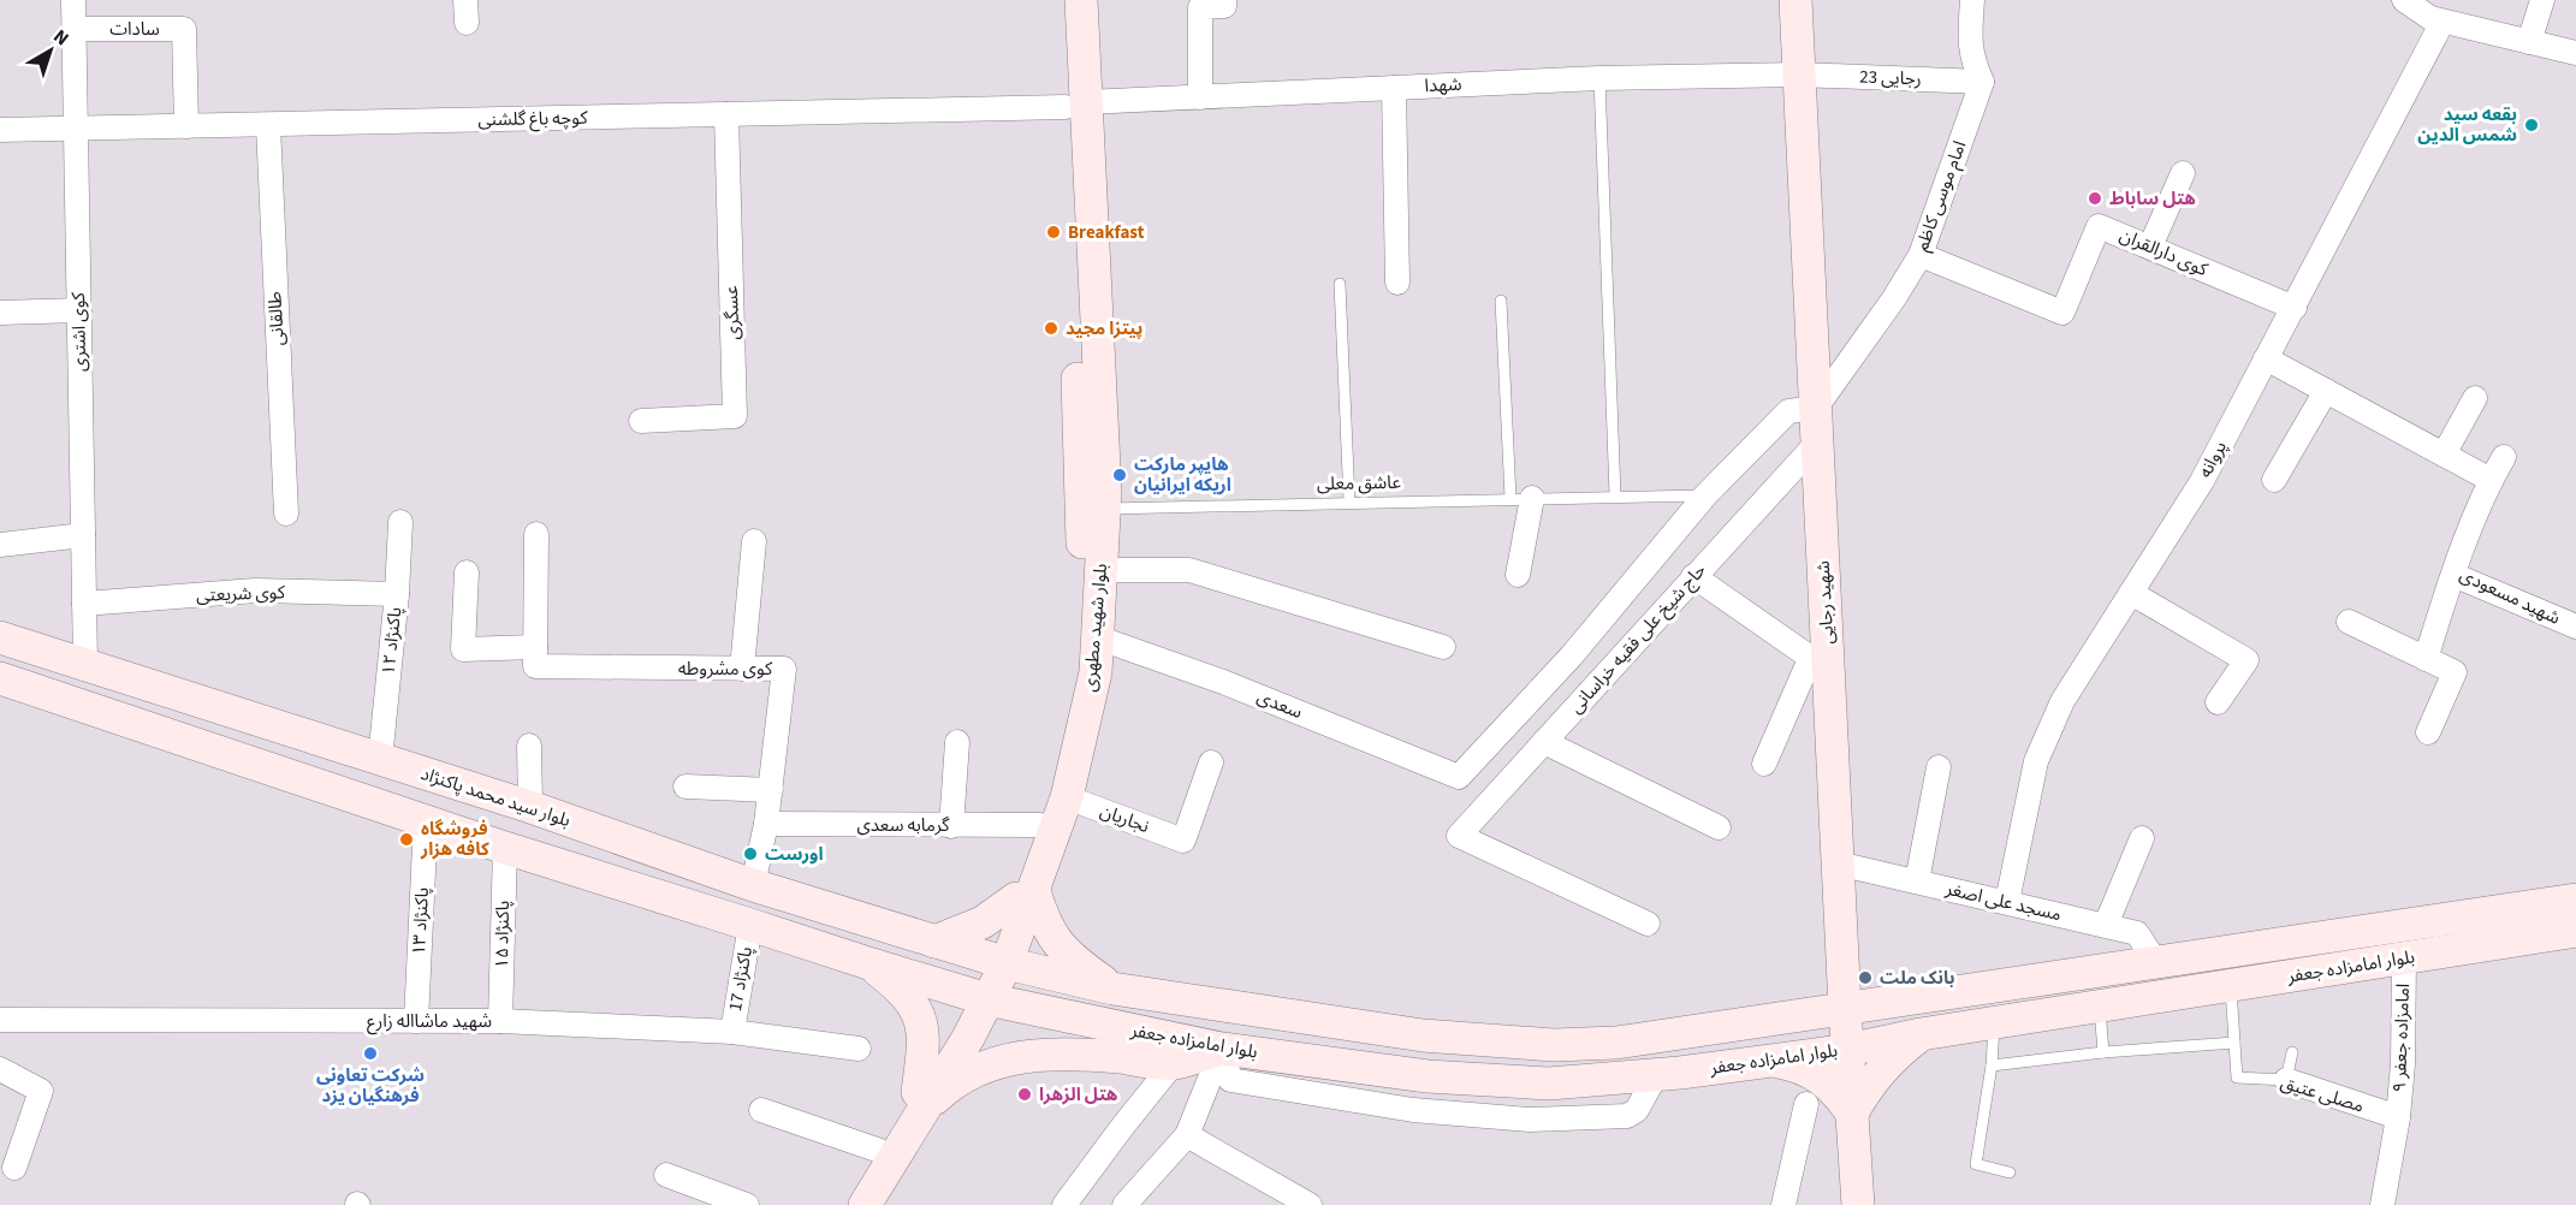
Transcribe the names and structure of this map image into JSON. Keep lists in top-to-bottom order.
{
  "streets": {
    "main road": [
      "شهید رجایی",
      "بلوار شهید مطهری",
      "بلوار سید محمد پاکنژاد",
      "بلوار امامزاده جعفر"
    ],
    "street": [
      "سادات",
      "رجایی 23",
      "شهدا",
      "کوچه باغ گلشنی",
      "امام موسی کاظم",
      "کوی دارالقران",
      "عسگری",
      "طالقانی",
      "کوی اشتری",
      "پروانه",
      "کوی شریعتی",
      "شهید مسعودی",
      "حاج شیخ علی فقیه خراسانی",
      "پاکنژاد ۱۲",
      "کوی مشروطه",
      "سعدی",
      "نجاریان",
      "گرمابه سعدی",
      "مسجد علی اصغر",
      "پاکنژاد ۱۳",
      "پاکنژاد ۱۵",
      "پاکنژاد 17",
      "شهید ماشااله زارع",
      "امامزاده جعفر ۹",
      "مصلی عتیق"
    ],
    "lane": ["عاشق معلی"]
  },
  "crossings": [
    ["سادات", "کوچه باغ گلشنی"],
    ["سادات", "کوی اشتری"],
    ["رجایی 23", "شهدا"],
    ["رجایی 23", "امام موسی کاظم"],
    ["رجایی 23", "شهید رجایی"],
    ["شهدا", "کوچه باغ گلشنی"],
    ["شهدا", "شهید رجایی"],
    ["شهدا", "بلوار شهید مطهری"],
    ["کوچه باغ گلشنی", "عسگری"],
    ["کوچه باغ گلشنی", "طالقانی"],
    ["کوچه باغ گلشنی", "کوی اشتری"],
    ["کوچه باغ گلشنی", "بلوار شهید مطهری"],
    ["امام موسی کاظم", "کوی دارالقران"],
    ["امام موسی کاظم", "شهید رجایی"],
    ["کوی دارالقران", "پروانه"],
    ["کوی اشتری", "کوی شریعتی"],
    ["کوی اشتری", "بلوار سید محمد پاکنژاد"],
    ["پروانه", "مسجد علی اصغر"],
    ["عاشق معلی", "بلوار شهید مطهری"],
    ["عاشق معلی", "سعدی"],
    ["کوی شریعتی", "پاکنژاد ۱۲"],
    ["شهید رجایی", "حاج شیخ علی فقیه خراسانی"],
    ["شهید رجایی", "مسجد علی اصغر"],
    ["شهید رجایی", "بلوار امامزاده جعفر"],
    ["بلوار شهید مطهری", "سعدی"],
    ["بلوار شهید مطهری", "بلوار سید محمد پاکنژاد"],
    ["بلوار شهید مطهری", "نجاریان"],
    ["بلوار شهید مطهری", "گرمابه سعدی"],
    ["بلوار شهید مطهری", "بلوار امامزاده جعفر"],
    ["پاکنژاد ۱۲", "بلوار سید محمد پاکنژاد"],
    ["کوی مشروطه", "بلوار سید محمد پاکنژاد"],
    ["کوی مشروطه", "گرمابه سعدی"],
    ["بلوار سید محمد پاکنژاد", "بلوار امامزاده جعفر"],
    ["مسجد علی اصغر", "بلوار امامزاده جعفر"],
    ["پاکنژاد ۱۳", "شهید ماشااله زارع"],
    ["پاکنژاد ۱۵", "شهید ماشااله زارع"],
    ["بلوار امامزاده جعفر", "امامزاده جعفر ۹"],
    ["پاکنژاد 17", "شهید ماشااله زارع"],
    ["امامزاده جعفر ۹", "مصلی عتیق"]
  ],
  "places": [
    "بقعه سید شمس الدین",
    "هتل ساباط",
    "Breakfast",
    "پیتزا مجید",
    "هایپر مارکت اریکه ایرانیان",
    "فروشگاه کافه هزار",
    "اورست",
    "بانک ملت",
    "شرکت تعاونی فرهنگیان یزد",
    "هتل الزهرا"
  ],
  "north": "top right"
}
